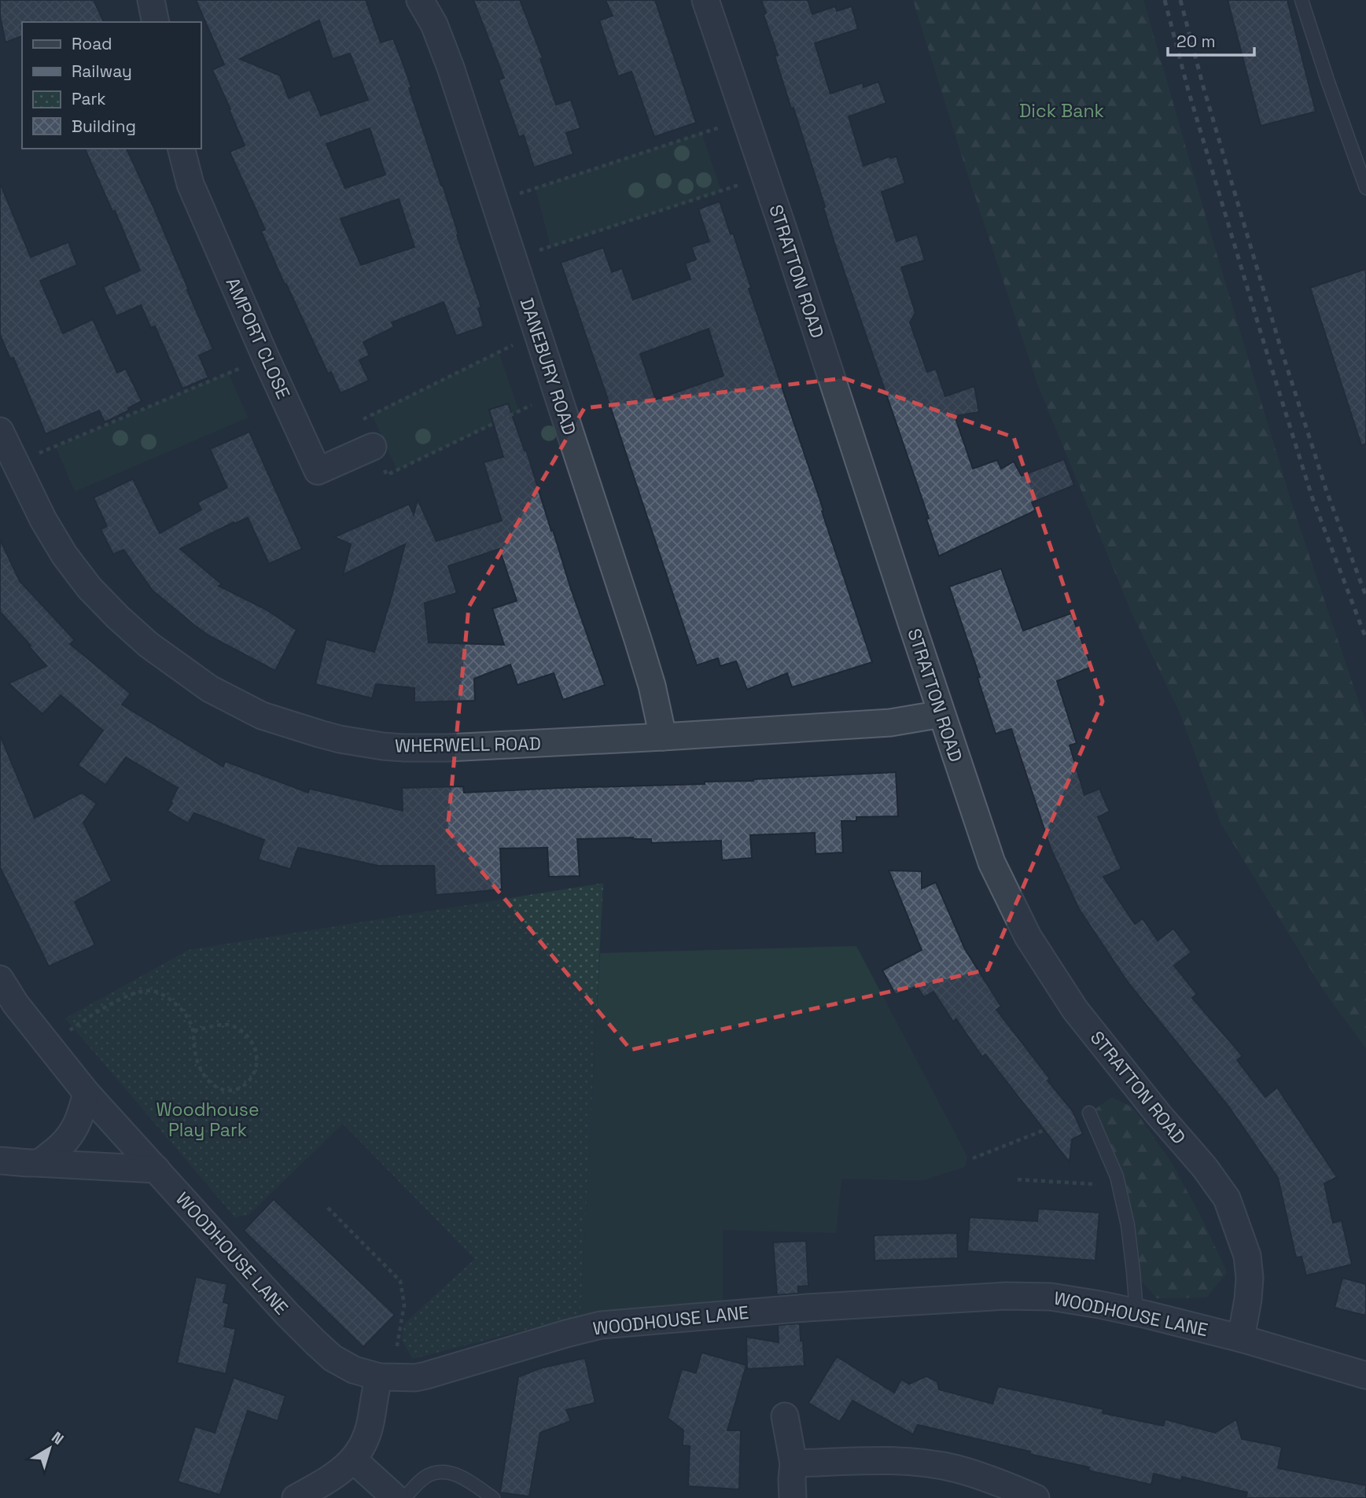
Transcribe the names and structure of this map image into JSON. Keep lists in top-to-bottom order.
{
  "streets": {
    "street": [
      "STRATTON ROAD",
      "AMPORT CLOSE",
      "DANEBURY ROAD",
      "WHERWELL ROAD",
      "WOODHOUSE LANE"
    ]
  },
  "crossings": [
    ["STRATTON ROAD", "WHERWELL ROAD"],
    ["STRATTON ROAD", "WOODHOUSE LANE"],
    ["DANEBURY ROAD", "WHERWELL ROAD"]
  ],
  "parks": ["Dick Bank", "Woodhouse Play Park"],
  "legend": [
    "Road",
    "Railway",
    "Park",
    "Building"
  ],
  "scale_bar": "20 m",
  "north": "top right"
}
